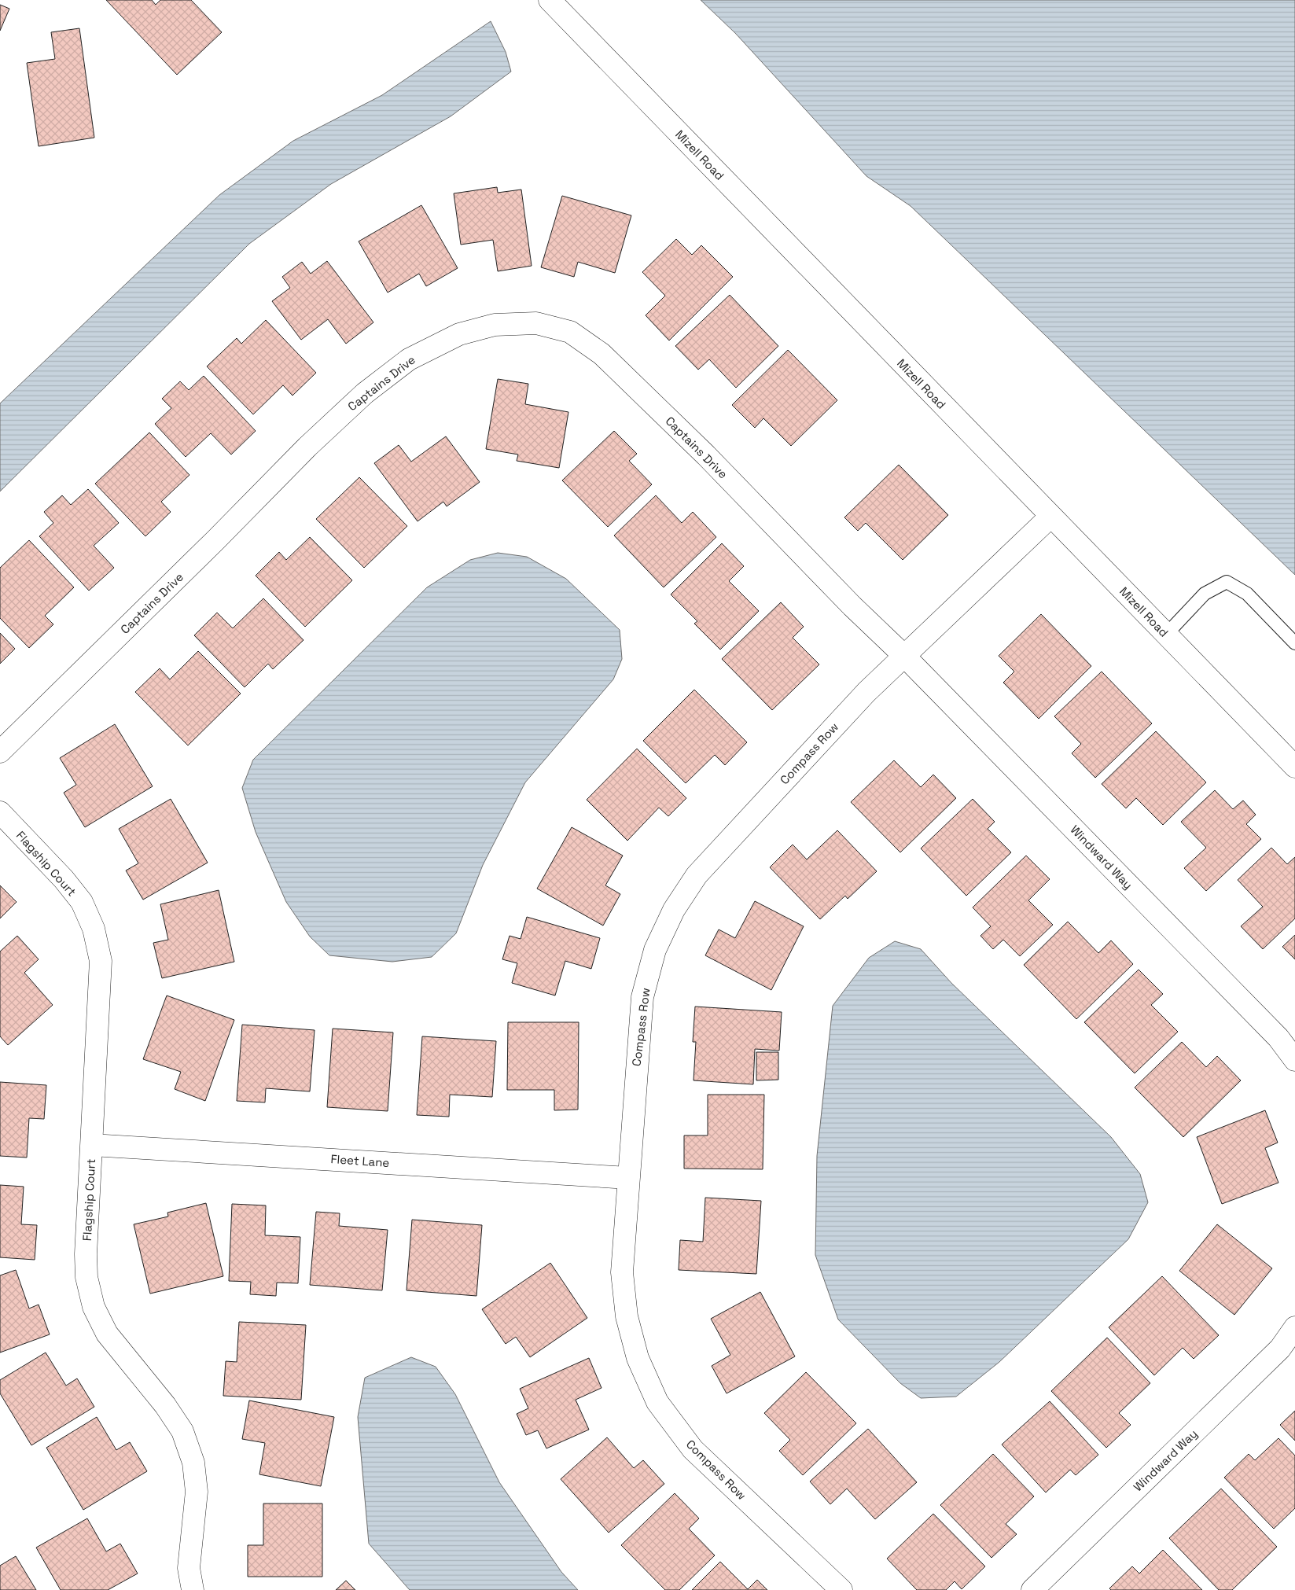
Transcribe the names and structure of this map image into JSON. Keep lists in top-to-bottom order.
{
  "streets": {
    "street": [
      "Mizell Road",
      "Captains Drive",
      "Compass Row",
      "Windward Way",
      "Flagship Court",
      "Fleet Lane"
    ]
  },
  "crossings": [
    ["Mizell Road", "Compass Row"],
    ["Captains Drive", "Compass Row"],
    ["Captains Drive", "Windward Way"],
    ["Compass Row", "Windward Way"],
    ["Compass Row", "Fleet Lane"],
    ["Flagship Court", "Fleet Lane"]
  ]
}
